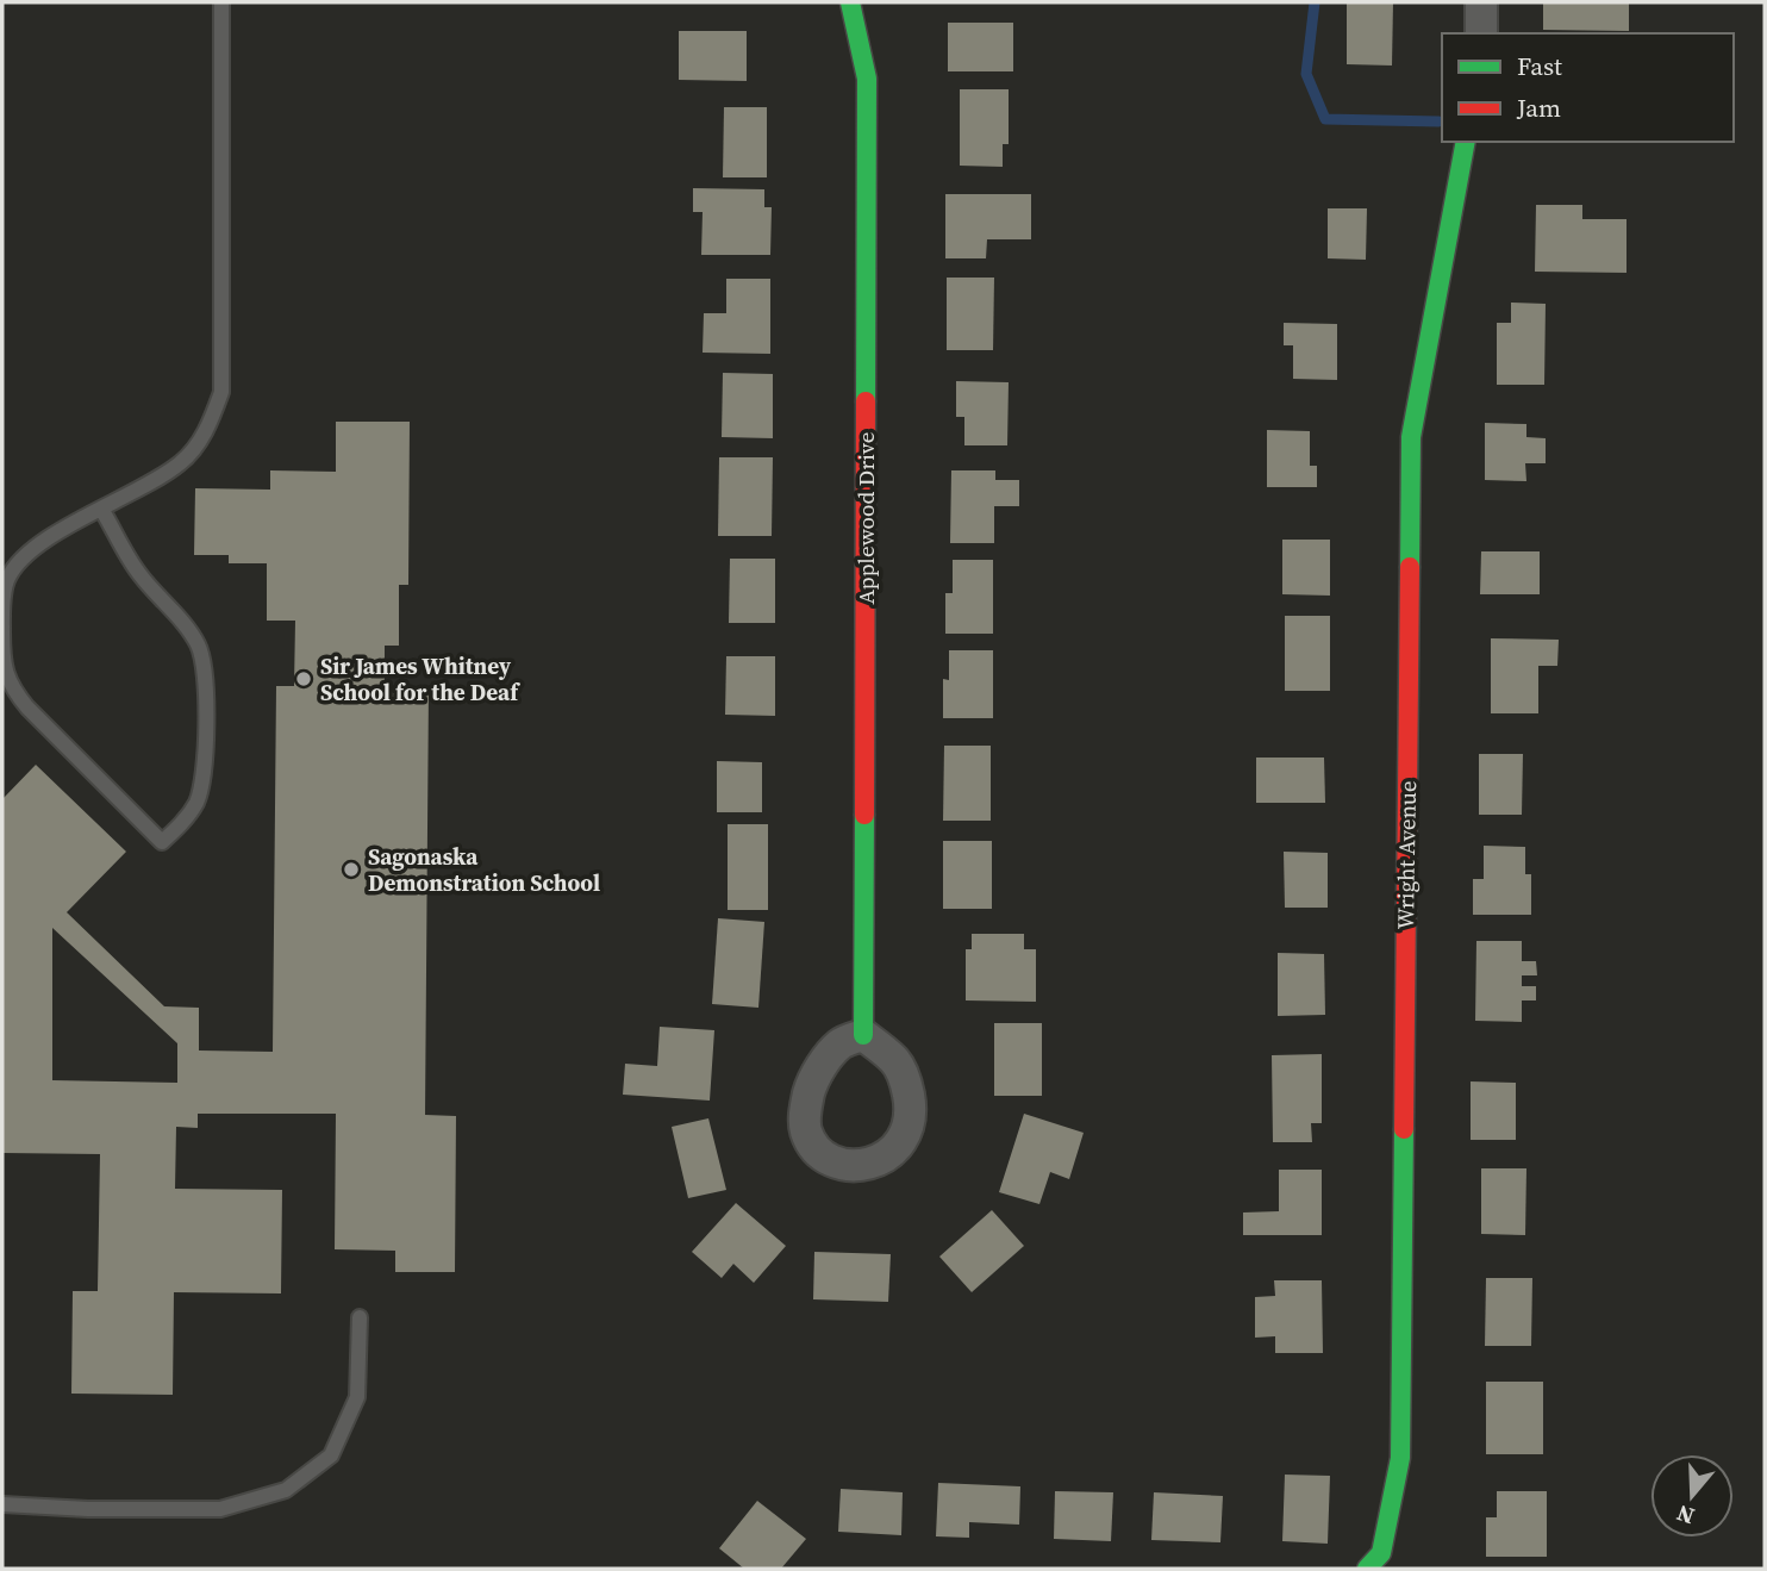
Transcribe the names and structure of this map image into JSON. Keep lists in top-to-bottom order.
{
  "streets": {
    "street": ["Applewood Drive", "Wright Avenue"]
  },
  "places": ["Sir James Whitney School for the Deaf", "Sagonaska Demonstration School"],
  "legend": ["Fast", "Jam"],
  "north": "bottom"
}
